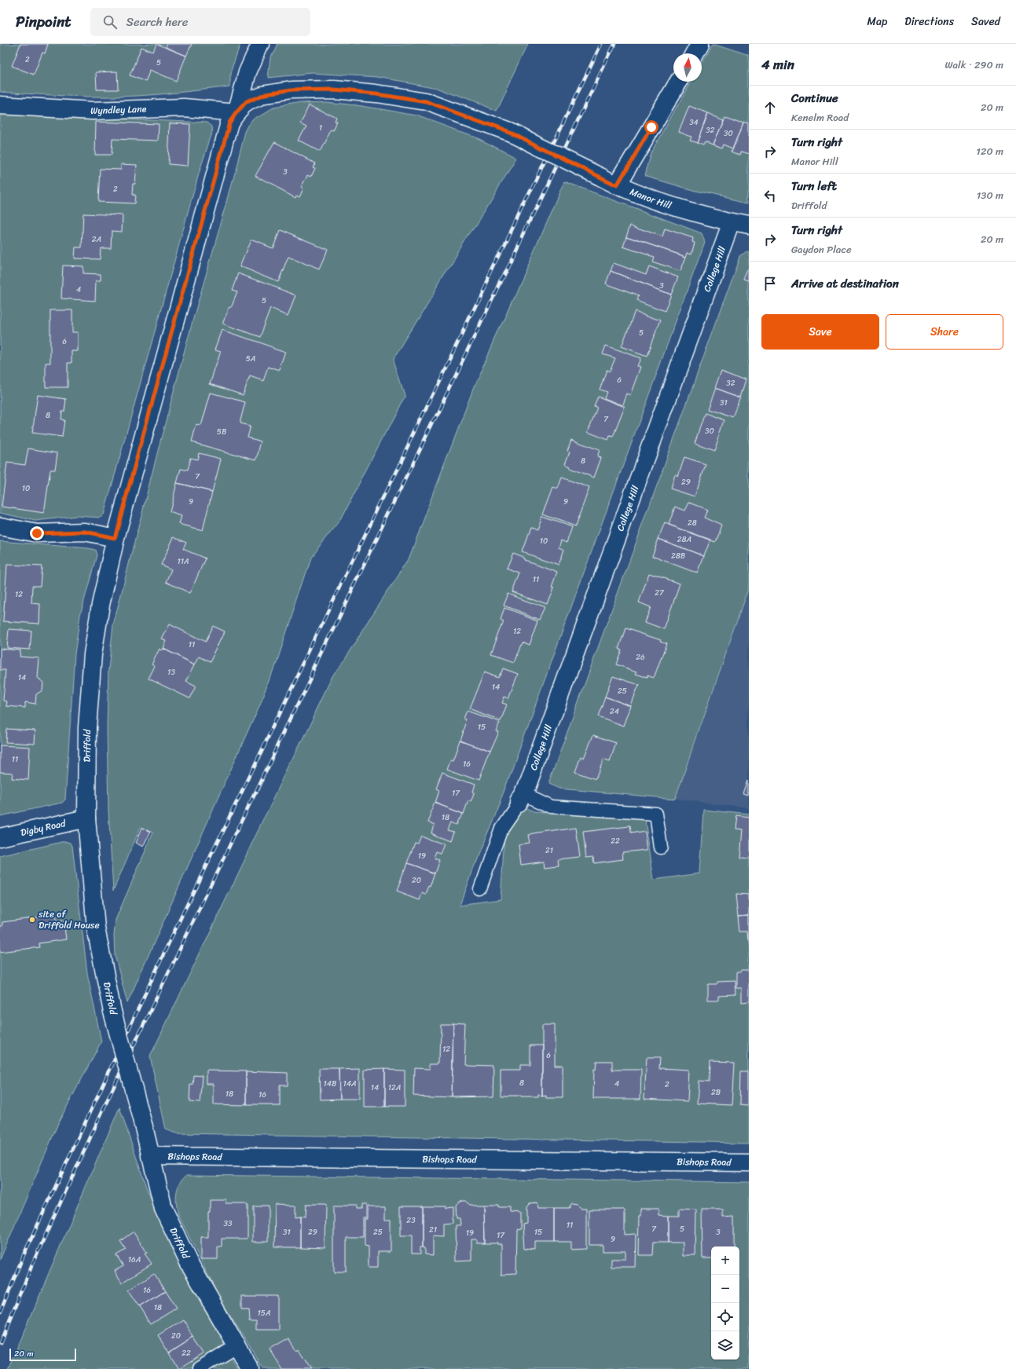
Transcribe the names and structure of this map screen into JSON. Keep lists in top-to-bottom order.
{
  "streets": {
    "street": [
      "Wyndley Lane",
      "Manor Hill",
      "College Hill",
      "Driffold",
      "Digby Road",
      "Bishops Road"
    ]
  },
  "crossings": [
    ["Wyndley Lane", "Manor Hill"],
    ["Wyndley Lane", "Driffold"],
    ["Manor Hill", "College Hill"],
    ["Manor Hill", "Driffold"],
    ["Driffold", "Digby Road"],
    ["Driffold", "Bishops Road"]
  ],
  "places": ["site of Driffold House"],
  "house_numbers": [
    "2",
    "5",
    "34",
    "1",
    "32",
    "30",
    "3",
    "2",
    "2A",
    "3",
    "4",
    "5",
    "5",
    "6",
    "5A",
    "6",
    "32",
    "31",
    "8",
    "7",
    "30",
    "5B",
    "8",
    "7",
    "29",
    "10",
    "9",
    "9",
    "28",
    "28A",
    "10",
    "28B",
    "11A",
    "11",
    "27",
    "12",
    "12",
    "11",
    "26",
    "13",
    "14",
    "14",
    "25",
    "24",
    "15",
    "11",
    "16",
    "17",
    "18",
    "22",
    "21",
    "19",
    "20",
    "12",
    "6",
    "8",
    "14B",
    "14A",
    "4",
    "2",
    "14",
    "12A",
    "2B",
    "18",
    "16",
    "23",
    "33",
    "11",
    "7",
    "5",
    "21",
    "31",
    "29",
    "25",
    "15",
    "3",
    "19",
    "17",
    "9",
    "16A",
    "16",
    "18",
    "15A",
    "20",
    "22"
  ],
  "scale_bar": "20 m",
  "north": "top",
  "page": {
    "header": "Pinpoint",
    "search": "Search here",
    "nav": ["Map", "Directions", "Saved"],
    "heading": ["4 min", "Walk · 290 m"],
    "list": [
      ["Continue", "Kenelm Road", "20 m"],
      ["Turn right", "Manor Hill", "120 m"],
      ["Turn left", "Driffold", "130 m"],
      ["Turn right", "Gaydon Place", "20 m"],
      "Arrive at destination"
    ],
    "buttons": ["Save", "Share"],
    "map_buttons": ["+", "−"],
    "scale": "20 m"
  }
}
